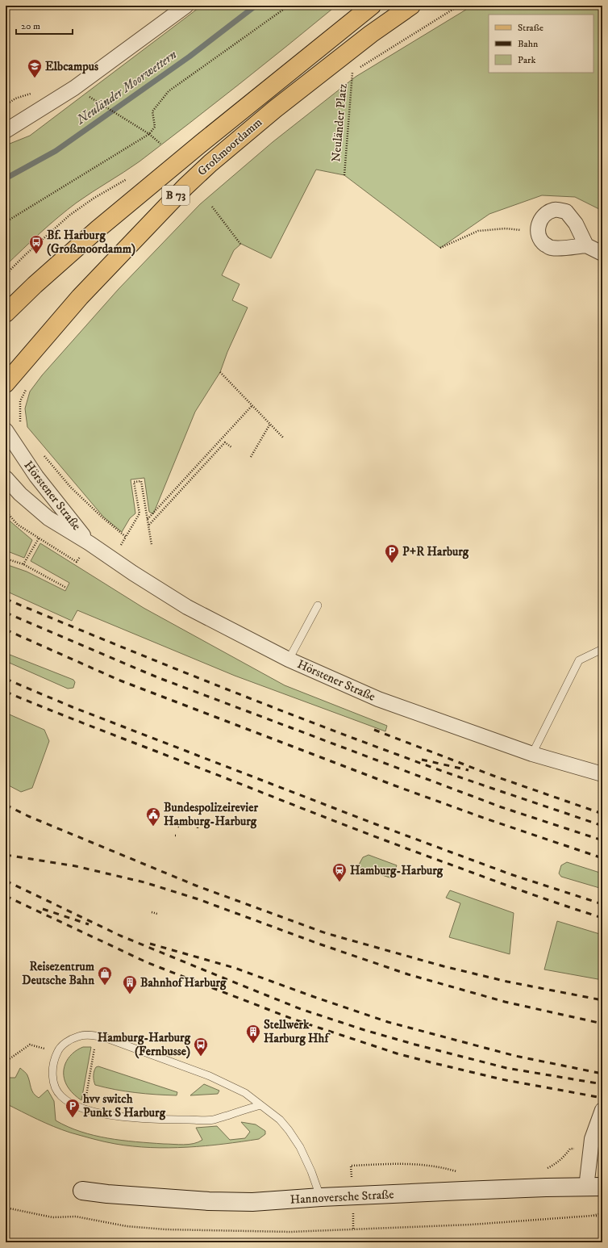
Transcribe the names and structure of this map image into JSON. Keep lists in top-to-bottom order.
{
  "streets": {
    "main road": ["Großmoordamm", "B 73", "Hannoversche Straße"],
    "street": ["Hörstener Straße"],
    "path": ["Neuländer Platz"]
  },
  "water": ["Neuländer Moorwettern"],
  "places": {
    "school or university": ["Elbcampus"],
    "bus stop": ["Bf. Harburg (Großmoordamm)", "Hamburg-Harburg (Fernbusse)"],
    "parking": ["P+R Harburg", "hvv switch Punkt S Harburg"],
    "public building": ["Bundespolizeirevier Hamburg-Harburg"],
    "station": ["Hamburg-Harburg"],
    "shop": ["Reisezentrum Deutsche Bahn"],
    "building": ["Bahnhof Harburg", "Stellwerk Harburg Hhf"]
  },
  "legend": ["Straße", "Bahn", "Park"],
  "scale_bar": "20 m"
}
